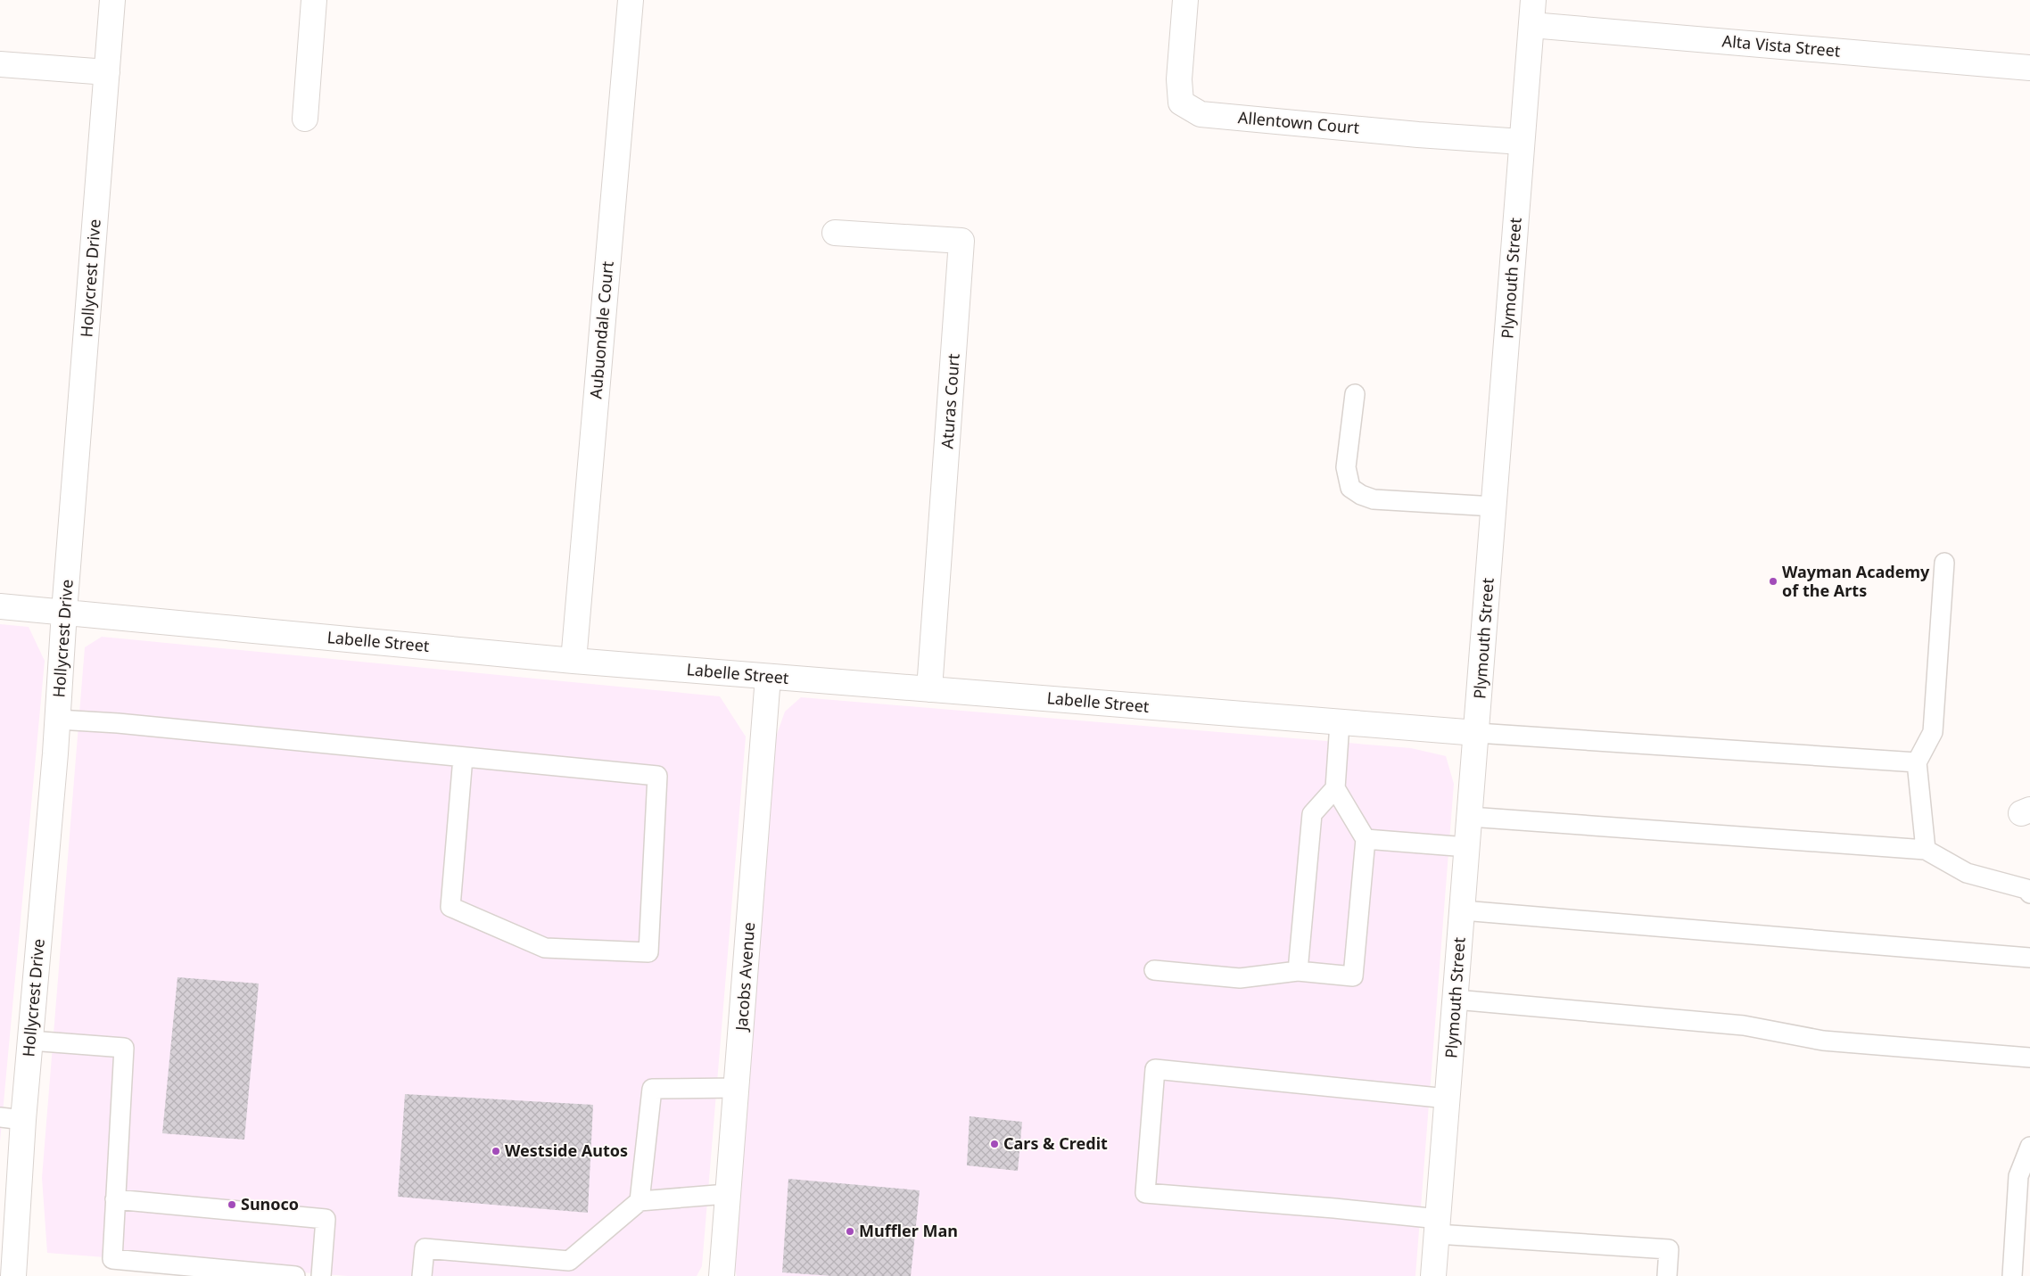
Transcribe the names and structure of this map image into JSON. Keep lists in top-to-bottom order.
{
  "streets": {
    "street": [
      "Alta Vista Street",
      "Allentown Court",
      "Hollycrest Drive",
      "Plymouth Street",
      "Aubuondale Court",
      "Aturas Court",
      "Labelle Street",
      "Jacobs Avenue"
    ]
  },
  "crossings": [
    ["Alta Vista Street", "Plymouth Street"],
    ["Allentown Court", "Plymouth Street"],
    ["Hollycrest Drive", "Labelle Street"],
    ["Plymouth Street", "Labelle Street"],
    ["Aubuondale Court", "Labelle Street"],
    ["Aturas Court", "Labelle Street"],
    ["Labelle Street", "Jacobs Avenue"]
  ],
  "places": [
    "Wayman Academy of the Arts",
    "Cars & Credit",
    "Westside Autos",
    "Sunoco",
    "Muffler Man"
  ]
}
